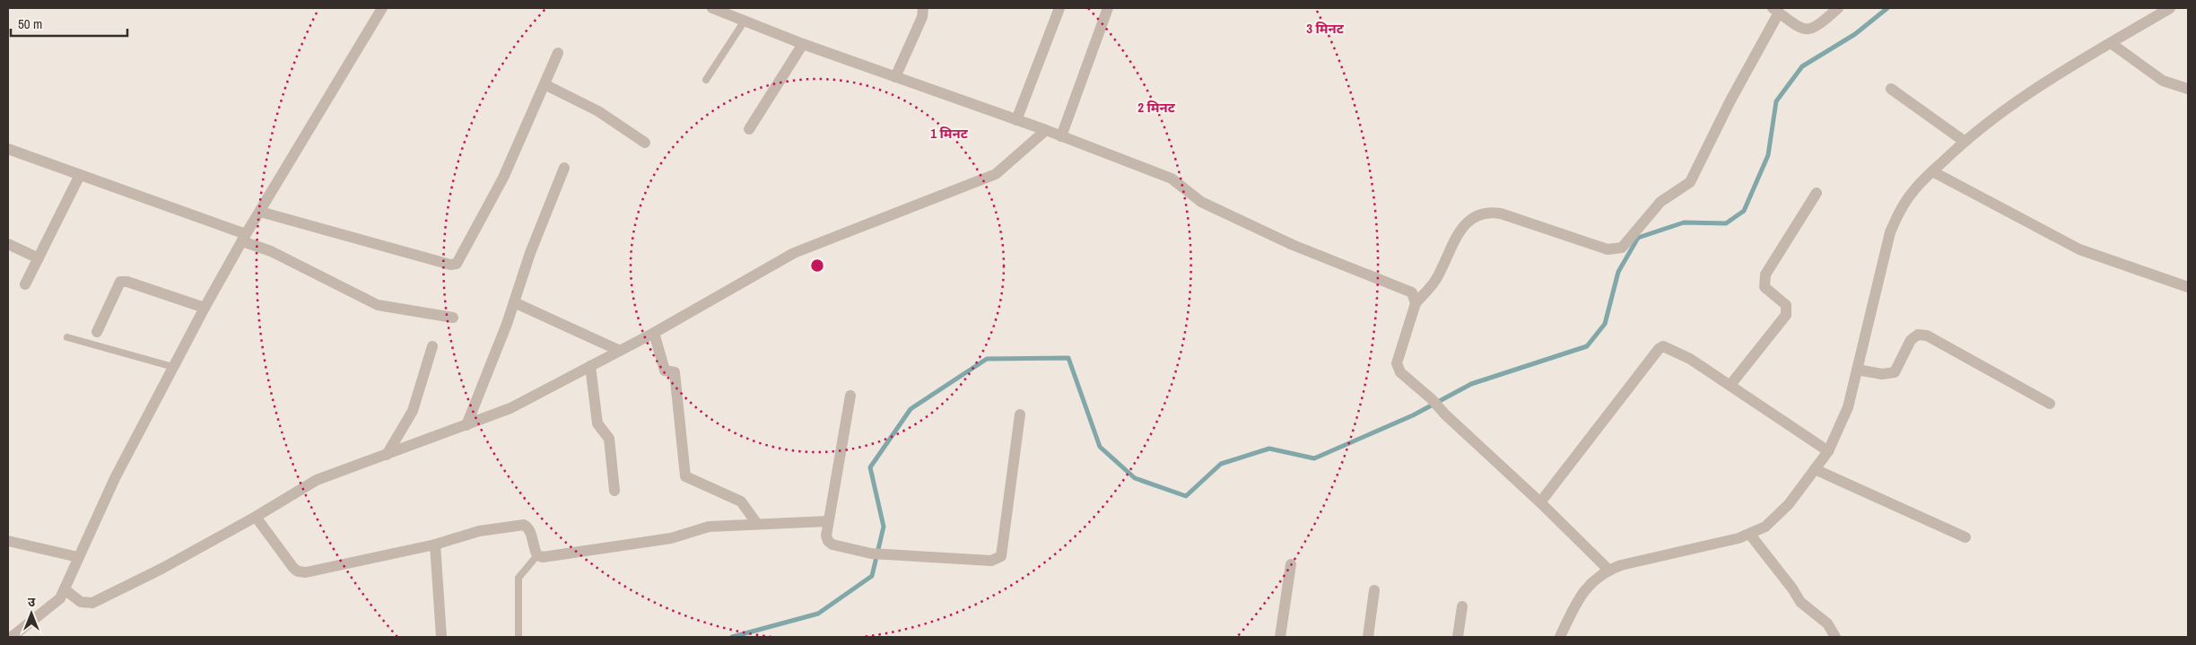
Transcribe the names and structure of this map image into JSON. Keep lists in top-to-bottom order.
{
  "scale_bar": "50 m",
  "north": "top",
  "rings": ["3 मिनट", "2 मिनट", "1 मिनट"]
}
